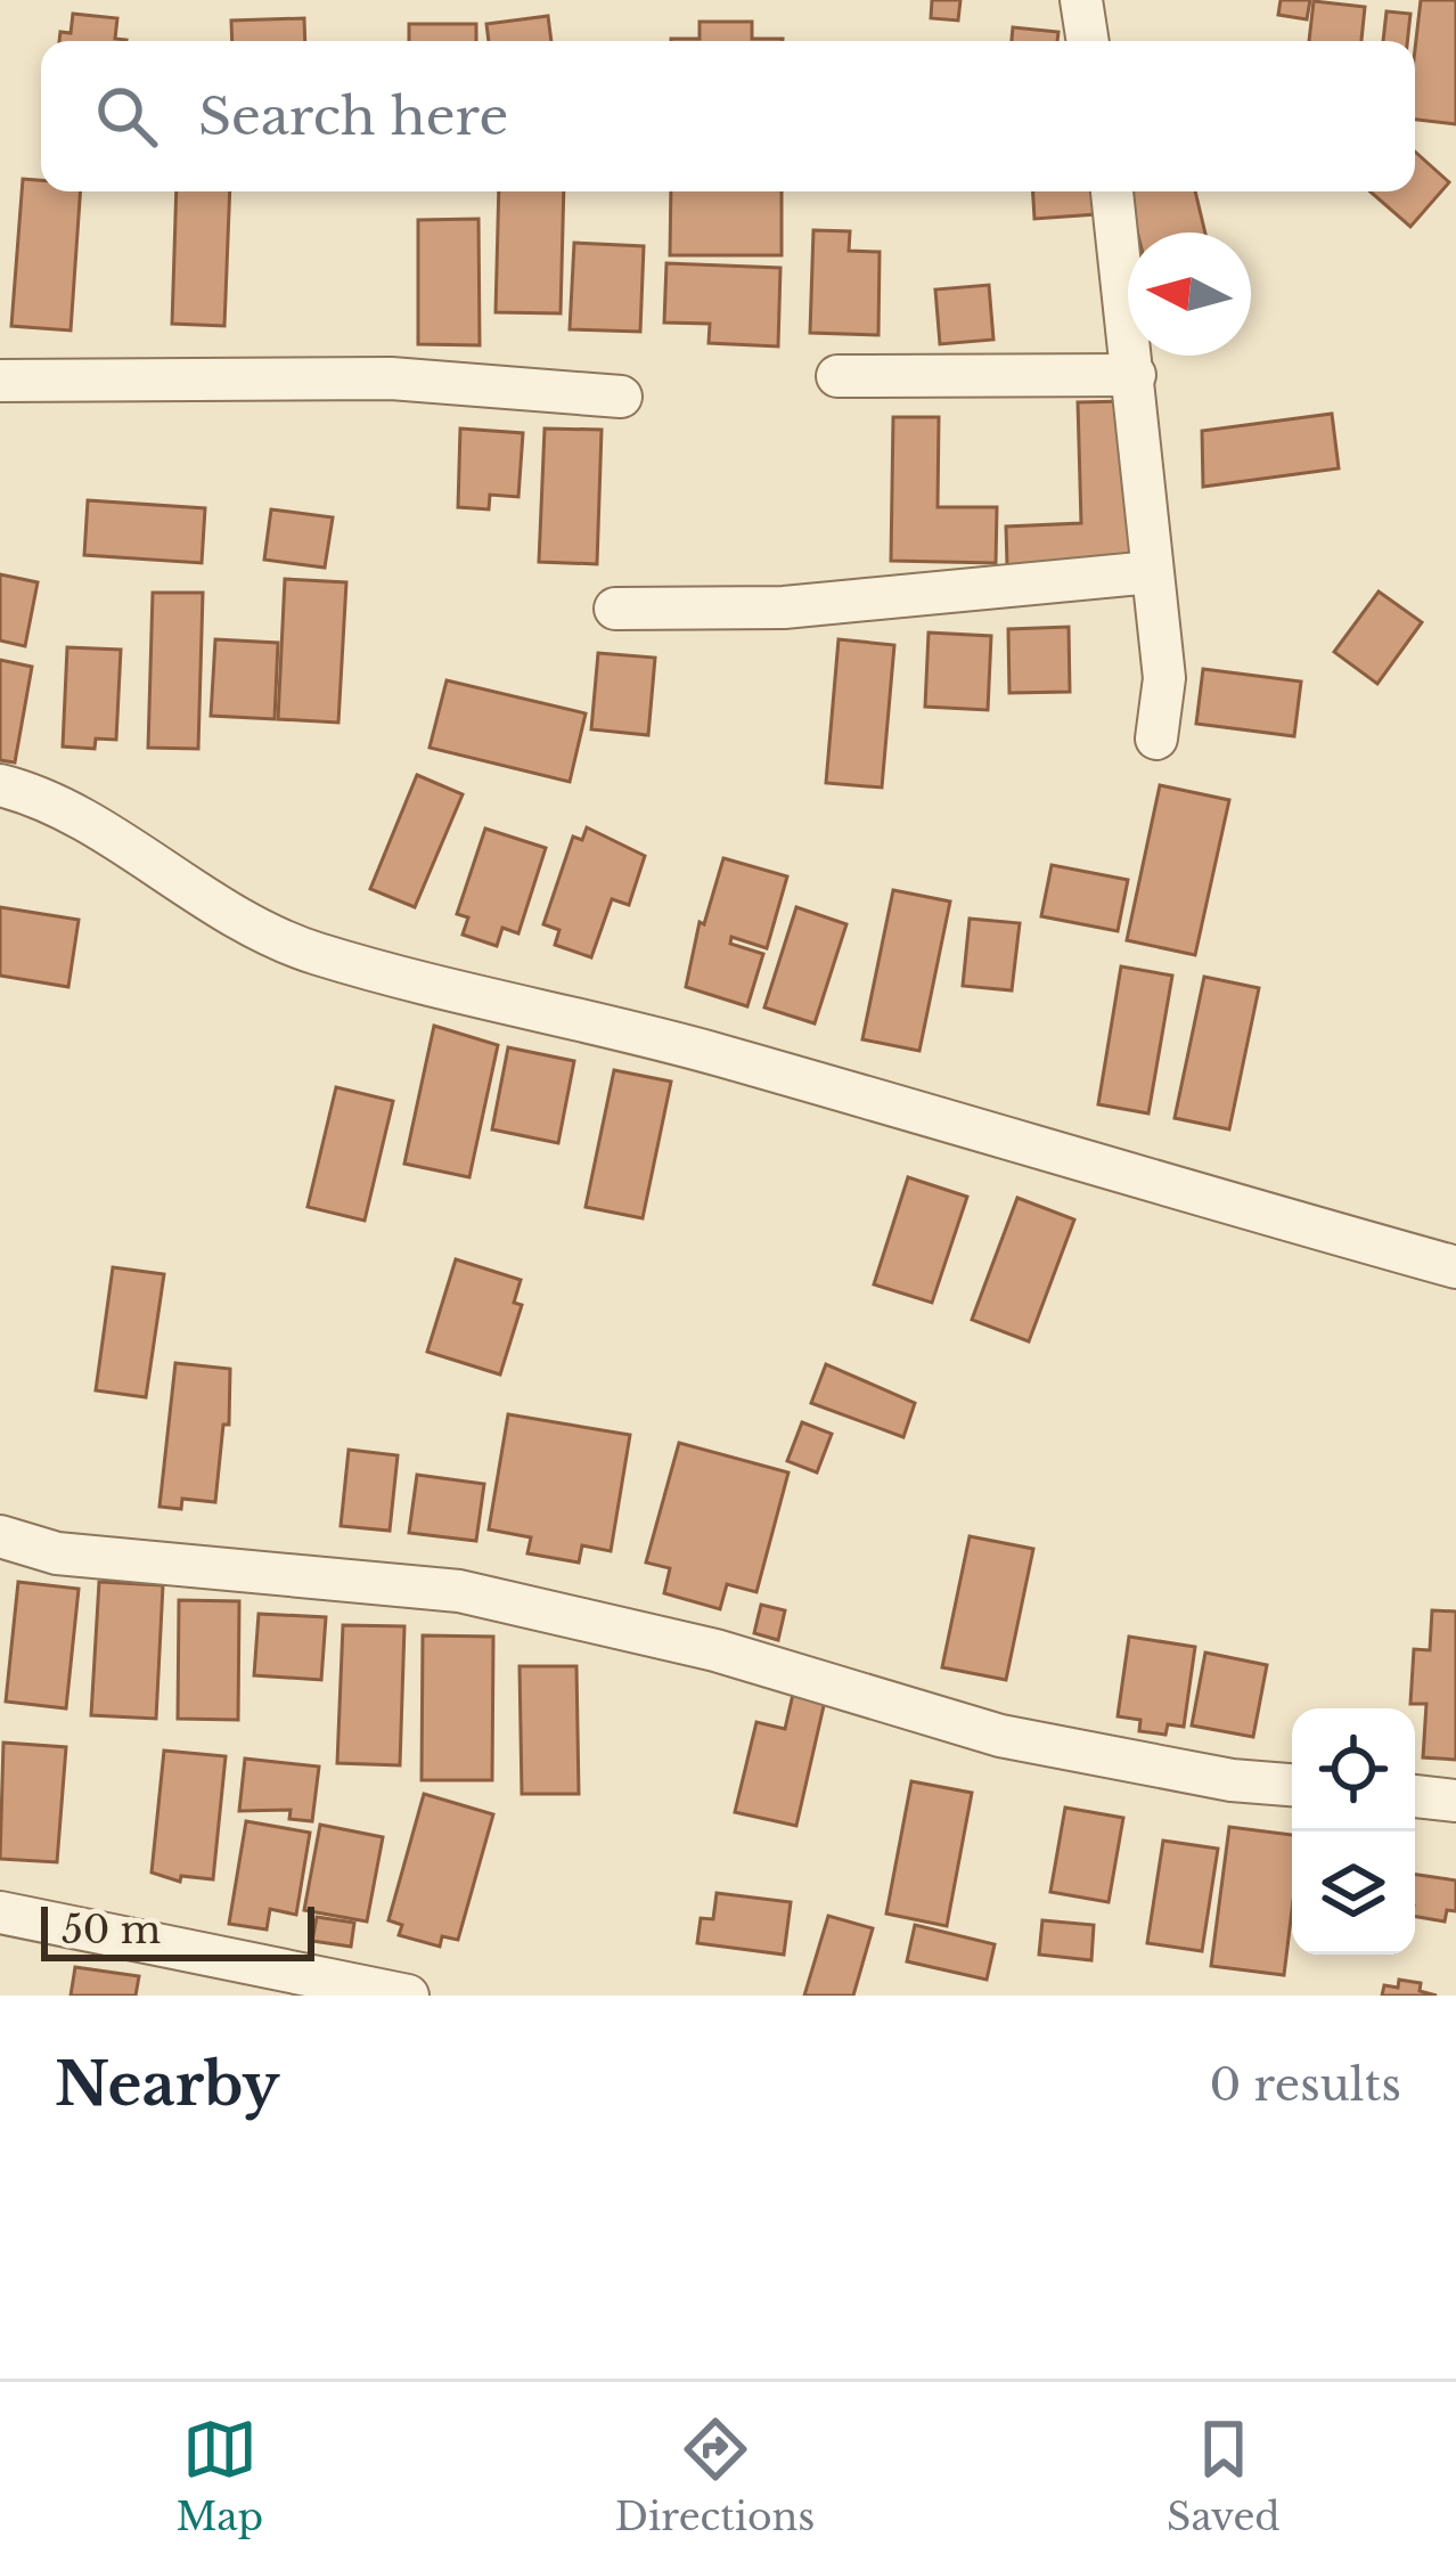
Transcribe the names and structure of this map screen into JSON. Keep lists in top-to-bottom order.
{
  "scale_bar": "50 m",
  "north": "left",
  "page": {
    "search": "Search here",
    "scale": "50 m",
    "heading": ["Nearby", "0 results"],
    "nav": ["Map", "Directions", "Saved"]
  }
}
